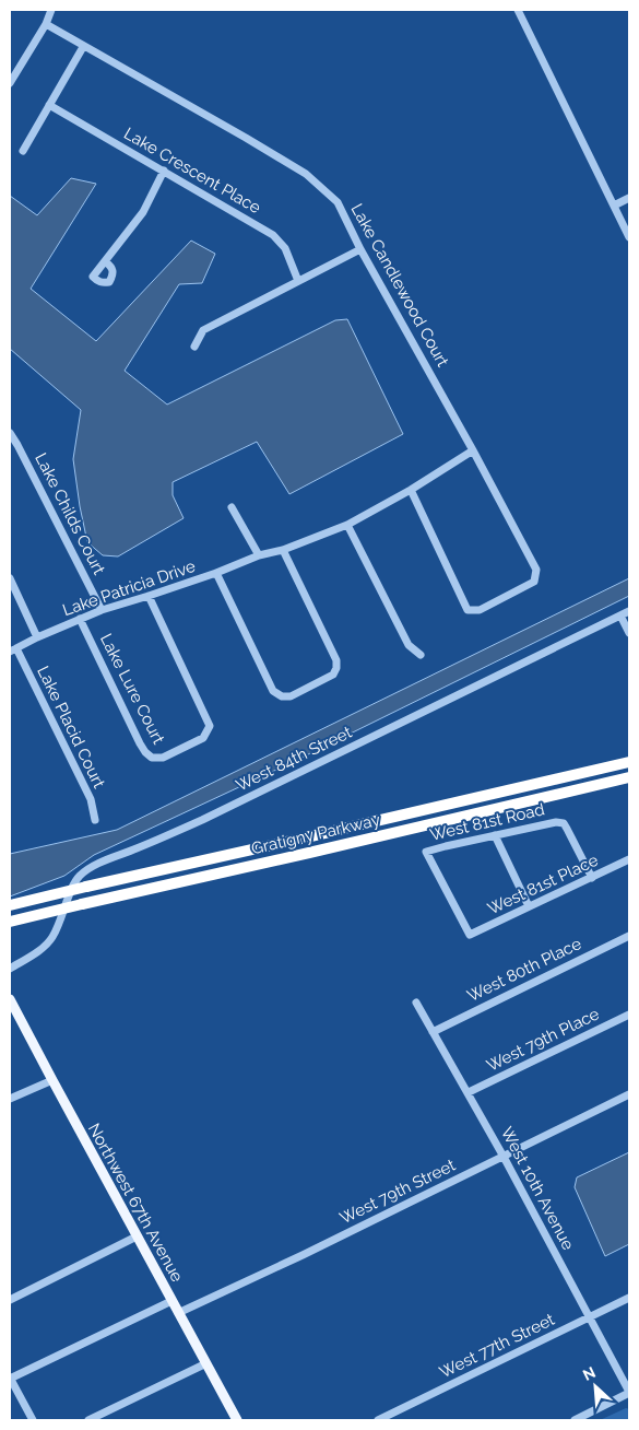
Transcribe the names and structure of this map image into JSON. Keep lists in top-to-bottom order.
{
  "streets": {
    "highway": ["Gratigny Parkway"],
    "main road": ["Northwest 67th Avenue"],
    "street": [
      "Lake Crescent Place",
      "Lake Candlewood Court",
      "Lake Childs Court",
      "Lake Patricia Drive",
      "Lake Lure Court",
      "Lake Placid Court",
      "West 84th Street",
      "West 81st Road",
      "West 81st Place",
      "West 80th Place",
      "West 79th Place",
      "West 10th Avenue",
      "West 79th Street",
      "West 77th Street"
    ]
  },
  "crossings": [
    ["Lake Candlewood Court", "Lake Patricia Drive"],
    ["Lake Childs Court", "Lake Patricia Drive"],
    ["Lake Patricia Drive", "Lake Lure Court"],
    ["Lake Patricia Drive", "Lake Placid Court"],
    ["West 81st Road", "West 81st Place"],
    ["West 80th Place", "West 10th Avenue"],
    ["West 79th Place", "West 10th Avenue"],
    ["West 10th Avenue", "West 79th Street"],
    ["West 10th Avenue", "West 77th Street"],
    ["West 79th Street", "Northwest 67th Avenue"]
  ],
  "north": "top left"
}
